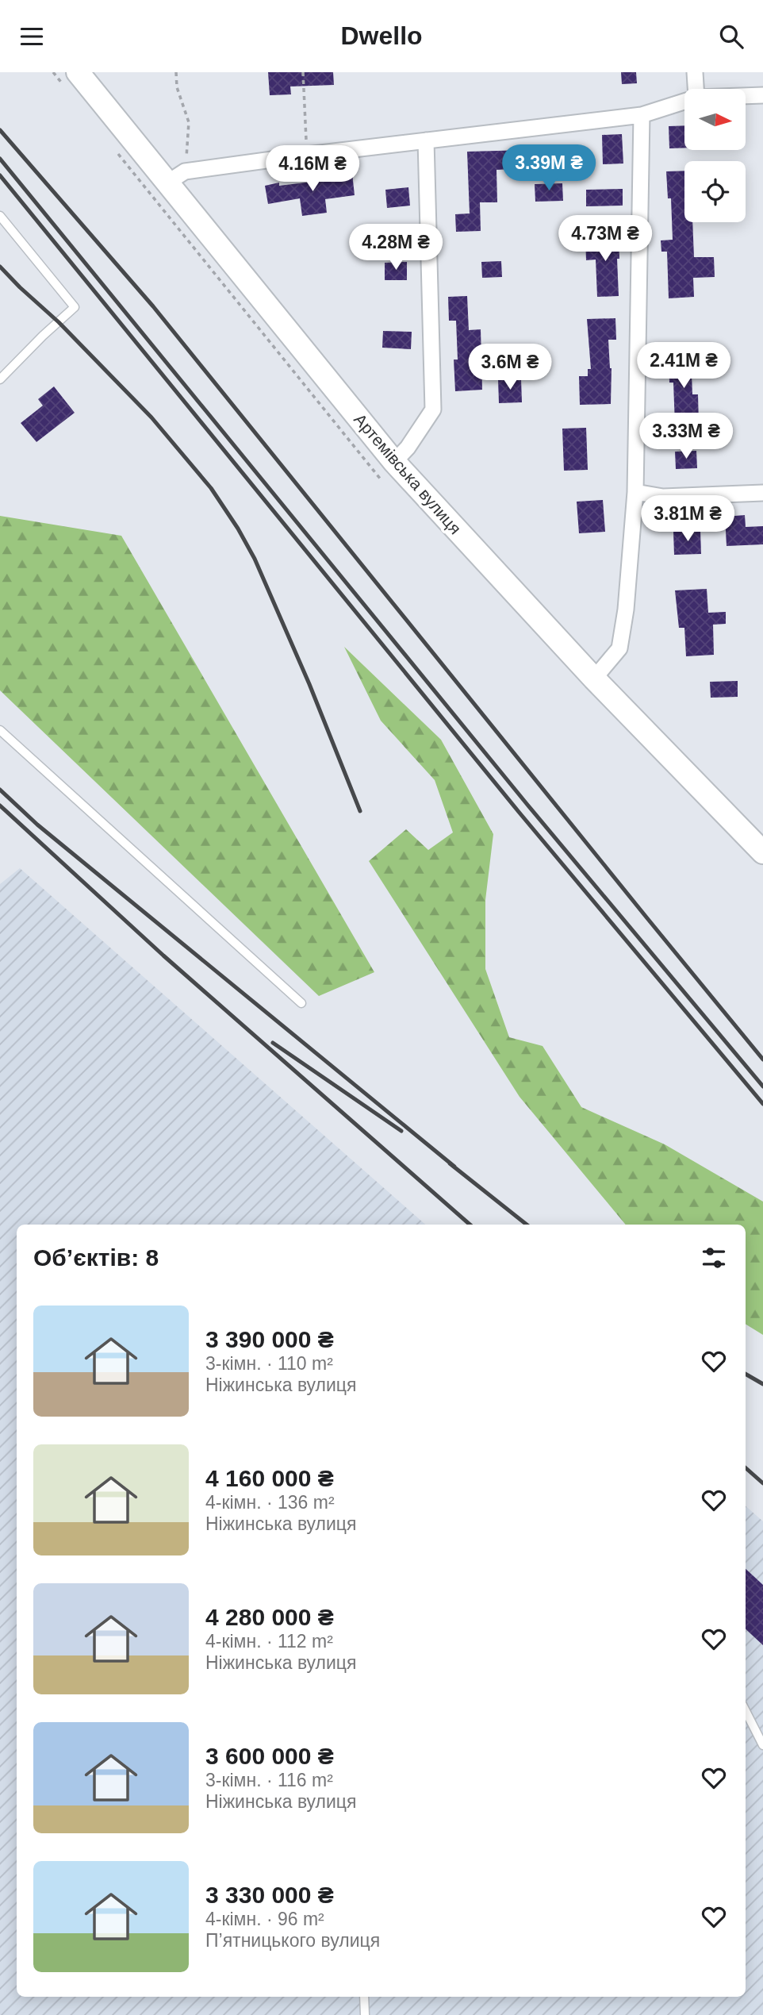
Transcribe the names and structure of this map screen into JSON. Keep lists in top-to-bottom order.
{
  "streets": {
    "main road": ["Артемівська вулиця"]
  },
  "north": "right",
  "page": {
    "header": "Dwello",
    "price": [
      "3.39M ₴",
      "4.16M ₴",
      "4.73M ₴",
      "4.28M ₴",
      "2.41M ₴",
      "3.6M ₴",
      "3.33M ₴",
      "3.81M ₴"
    ],
    "heading": "Об’єктів: 8",
    "list": [
      {
        "name": "3 390 000 ₴",
        "note": "3-кімн. · 110 m² · Ніжинська вулиця"
      },
      {
        "name": "4 160 000 ₴",
        "note": "4-кімн. · 136 m² · Ніжинська вулиця"
      },
      {
        "name": "4 280 000 ₴",
        "note": "4-кімн. · 112 m² · Ніжинська вулиця"
      },
      {
        "name": "3 600 000 ₴",
        "note": "3-кімн. · 116 m² · Ніжинська вулиця"
      },
      {
        "name": "3 330 000 ₴",
        "note": "4-кімн. · 96 m² · П’ятницького вулиця"
      }
    ]
  }
}
